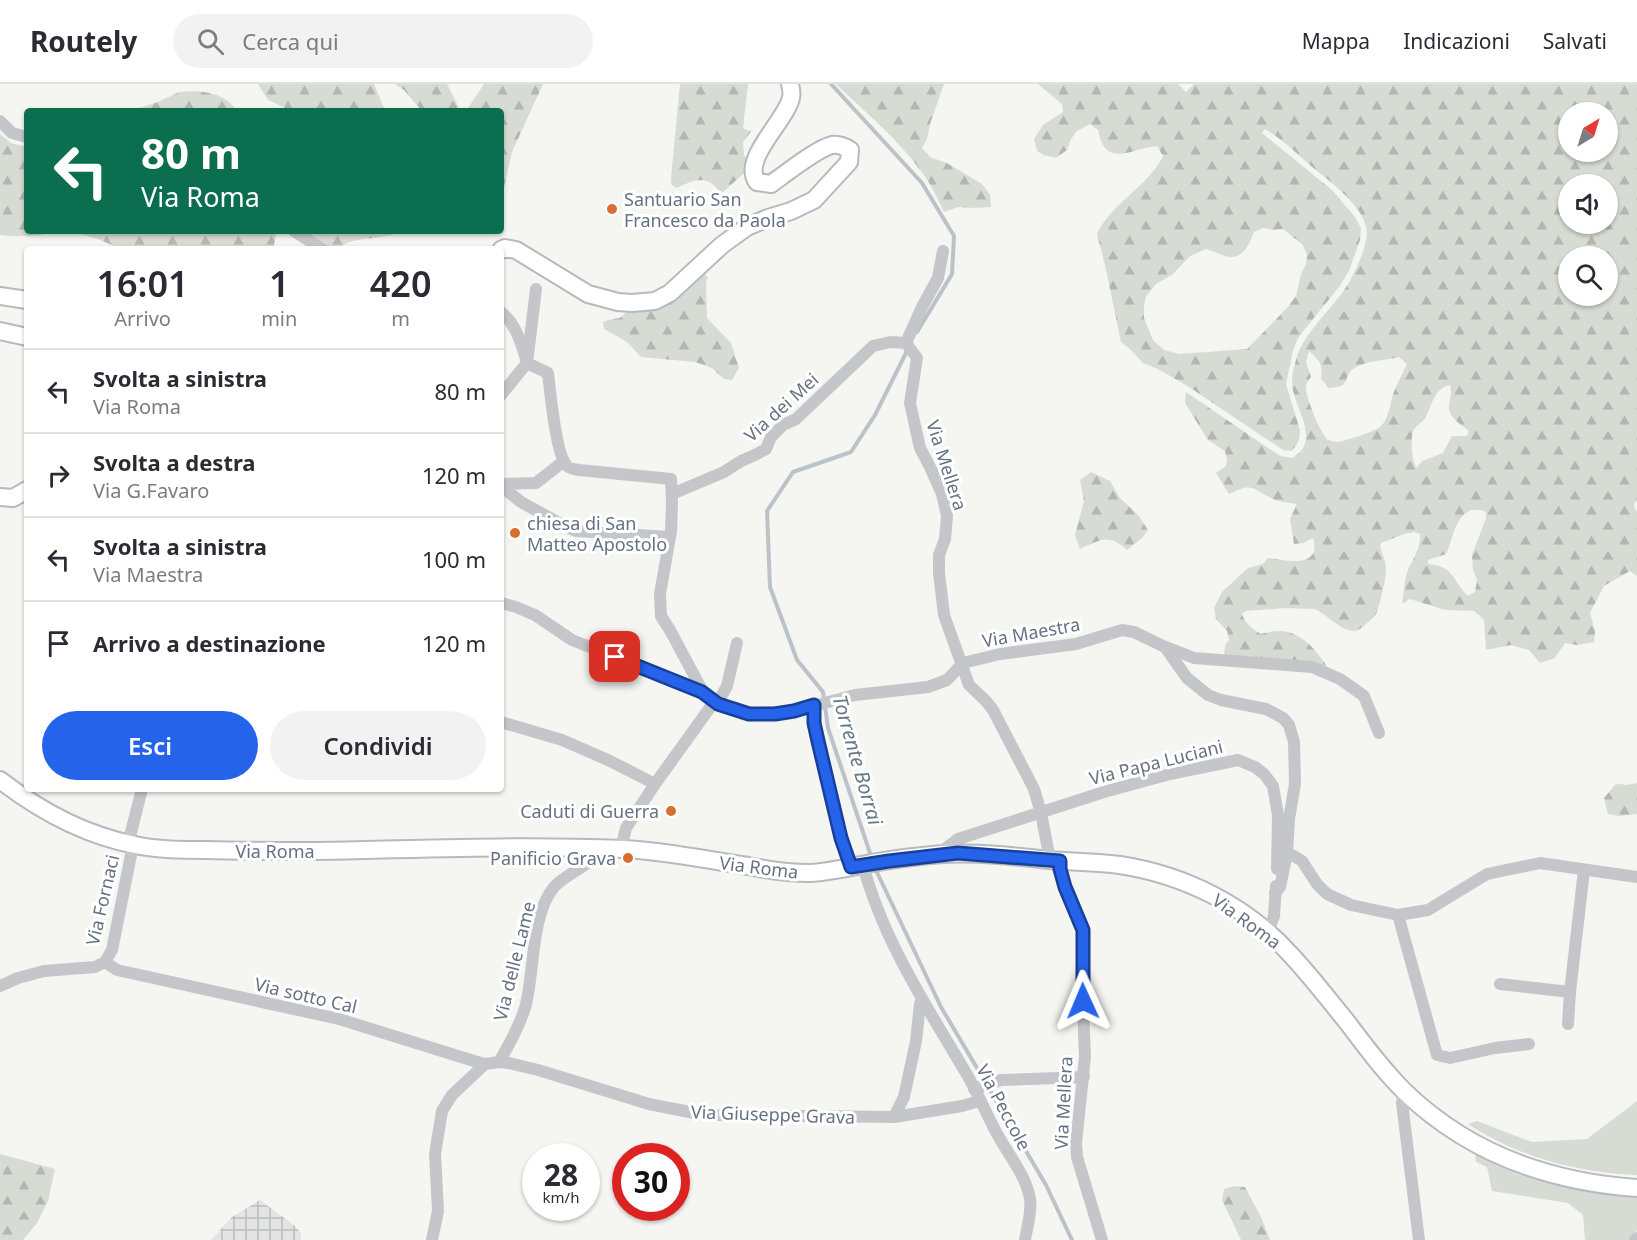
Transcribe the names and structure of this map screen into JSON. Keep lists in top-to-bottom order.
{
  "streets": {
    "main road": ["Via Roma"],
    "street": [
      "Via dei Mei",
      "Via Mellera",
      "Via Maestra",
      "Via Papa Luciani",
      "Via Fornaci",
      "Via delle Lame",
      "Via sotto Cal",
      "Via Peccole",
      "Via Giuseppe Grava"
    ]
  },
  "crossings": [
    ["Via dei Mei", "Via Mellera"],
    ["Via Mellera", "Via Maestra"],
    ["Via Mellera", "Via Papa Luciani"],
    ["Via Mellera", "Via Roma"],
    ["Via Mellera", "Via Giuseppe Grava"],
    ["Via Maestra", "Via Papa Luciani"],
    ["Via Maestra", "Via Peccole"],
    ["Via Papa Luciani", "Via Roma"],
    ["Via Roma", "Via Fornaci"],
    ["Via Roma", "Via delle Lame"],
    ["Via Roma", "Via Peccole"],
    ["Via Fornaci", "Via sotto Cal"],
    ["Via delle Lame", "Via sotto Cal"],
    ["Via delle Lame", "Via Giuseppe Grava"],
    ["Via sotto Cal", "Via Giuseppe Grava"],
    ["Via Peccole", "Via Giuseppe Grava"]
  ],
  "water": ["Torrente Borrai"],
  "places": [
    "Santuario San Francesco da Paola",
    "chiesa di San Matteo Apostolo",
    "Caduti di Guerra",
    "Panificio Grava"
  ],
  "north": "top right",
  "page": {
    "header": "Routely",
    "search": "Cerca qui",
    "nav": ["Mappa", "Indicazioni", "Salvati"],
    "turn": ["80 m", "Via Roma"],
    "eta": [
      "16:01",
      "Arrivo",
      "1",
      "min",
      "420",
      "m"
    ],
    "list": [
      {
        "name": "Svolta a sinistra",
        "note": "Via Roma",
        "value": "80 m"
      },
      {
        "name": "Svolta a destra",
        "note": "Via G.Favaro",
        "value": "120 m"
      },
      {
        "name": "Svolta a sinistra",
        "note": "Via Maestra",
        "value": "100 m"
      },
      {
        "name": "Arrivo a destinazione",
        "value": "120 m"
      }
    ],
    "buttons": ["Esci", "Condividi"],
    "speed": "28 km/h",
    "limit": "30"
  }
}
